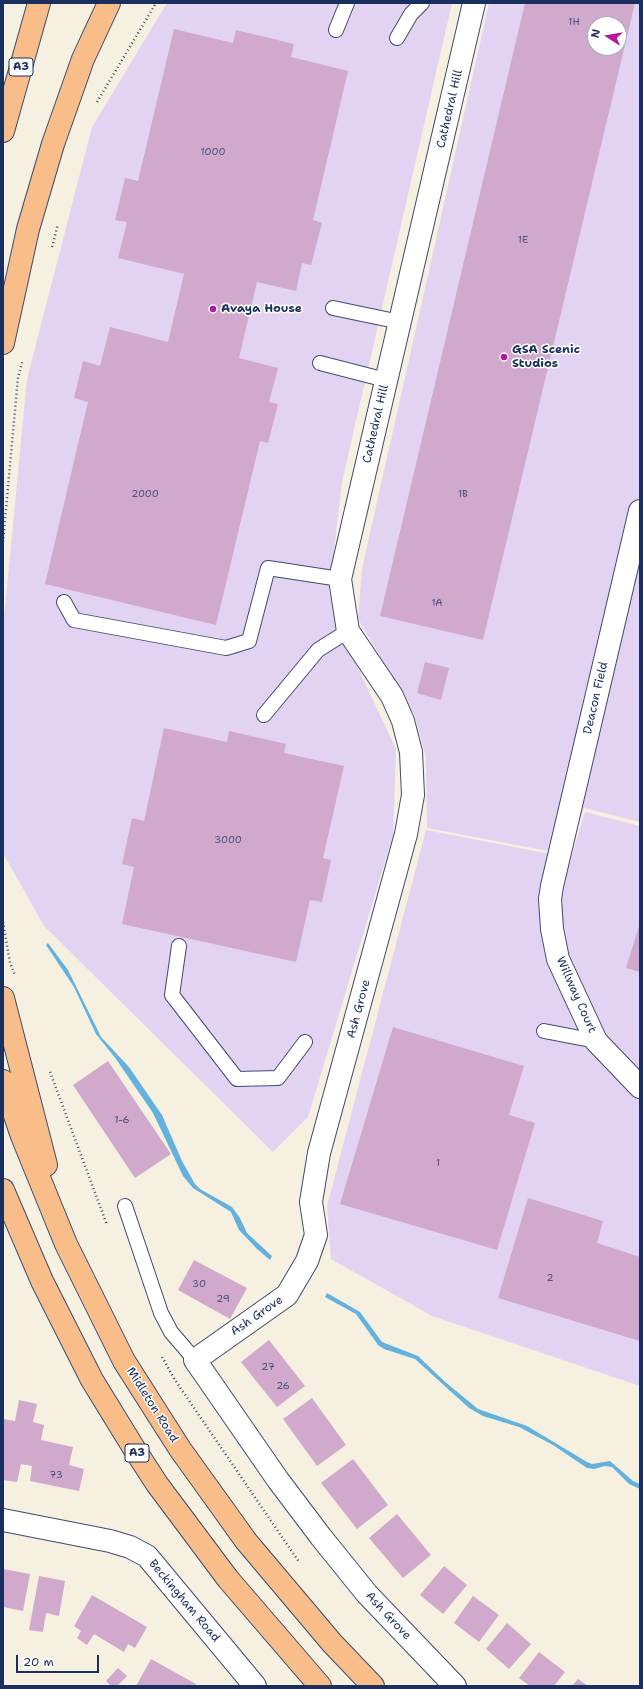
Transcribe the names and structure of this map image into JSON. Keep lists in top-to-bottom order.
{
  "streets": {
    "highway": ["A3", "Midleton Road"],
    "street": [
      "Cathedral Hill",
      "Deacon Field",
      "Willway Court",
      "Ash Grove",
      "Beckingham Road"
    ]
  },
  "crossings": [
    ["Cathedral Hill", "Ash Grove"],
    ["Deacon Field", "Willway Court"]
  ],
  "places": ["Avaya House", "GSA Scenic Studios"],
  "house_numbers": [
    "1H",
    "1000",
    "1E",
    "2000",
    "1B",
    "1A",
    "3000",
    "1-6",
    "1",
    "2",
    "30",
    "29",
    "27",
    "26",
    "73"
  ],
  "scale_bar": "20 m",
  "north": "left"
}
